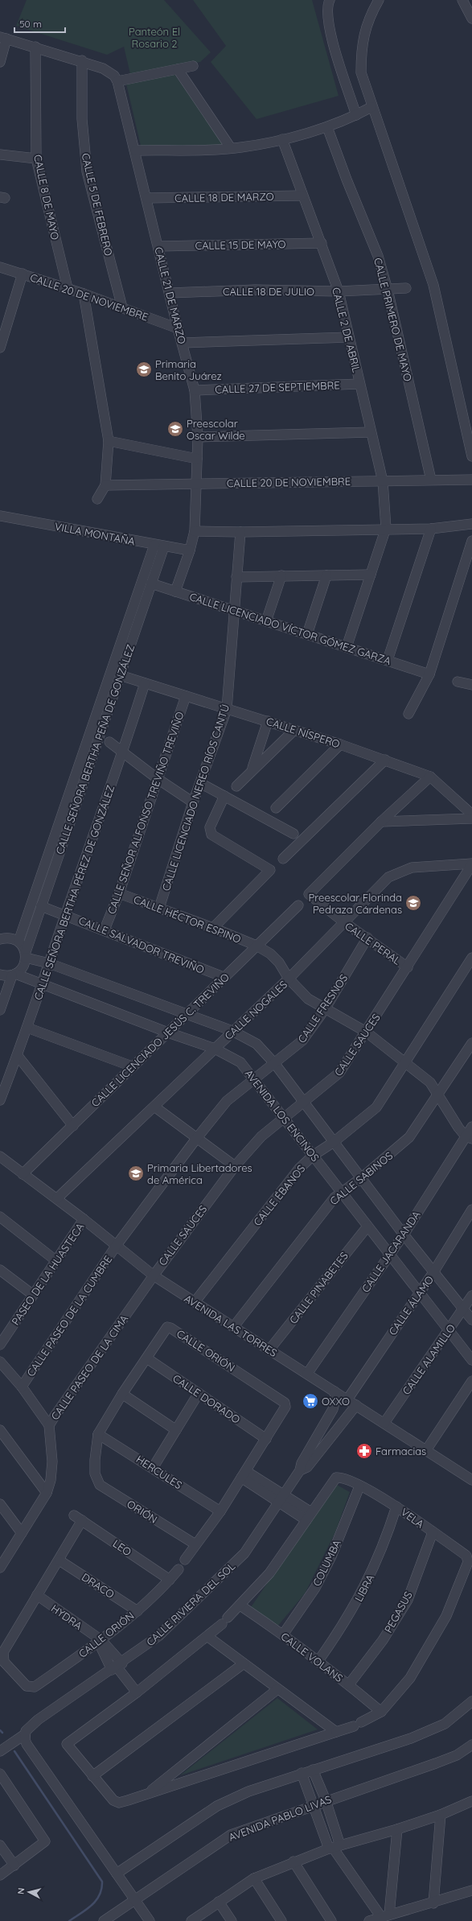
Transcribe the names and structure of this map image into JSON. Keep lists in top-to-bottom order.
{
  "streets": {
    "street": [
      "CALLE 8 DE MAYO",
      "CALLE 18 DE MARZO",
      "CALLE 5 DE FEBRERO",
      "CALLE 15 DE MAYO",
      "CALLE 18 DE JULIO",
      "CALLE 21 DE MARZO",
      "CALLE 20 DE NOVIEMBRE",
      "CALLE PRIMERO DE MAYO",
      "CALLE 2 DE ABRIL",
      "CALLE 27 DE SEPTIEMBRE",
      "VILLA MONTAÑA",
      "CALLE LICENCIADO VÍCTOR GÓMEZ GARZA",
      "CALLE NÍSPERO",
      "CALLE SEÑORA BERTHA PEÑA DE GONZÁLEZ",
      "CALLE LICENCIADO NEREO RÍOS CANTÚ",
      "CALLE SEÑOR ALFONSO TREVIÑO TREVIÑO",
      "CALLE SEÑORA BERTHA PÉREZ DE GONZÁLEZ",
      "CALLE HÉCTOR ESPINO",
      "CALLE PERAL",
      "CALLE SALVADOR TREVIÑO",
      "CALLE FRESNOS",
      "CALLE NOGALES",
      "CALLE LICENCIADO JESÚS C. TREVIÑO",
      "CALLE SAUCES",
      "AVENIDA LOS ENCINOS",
      "CALLE SABINOS",
      "CALLE ÉBANOS",
      "CALLE JACARANDA",
      "PASEO DE LA HUASTECA",
      "CALLE PINABETES",
      "CALLE ÁLAMO",
      "CALLE PASEO DE LA CUMBRE",
      "AVENIDA LAS TORRES",
      "CALLE ORIÓN",
      "CALLE ALAMILLO",
      "CALLE PASEO DE LA CIMA",
      "CALLE DORADO",
      "HERCULES",
      "ORIÓN",
      "VELA",
      "LEO",
      "COLUMBA",
      "DRACO",
      "LIBRA",
      "CALLE RIVIERA DEL SOL",
      "PEGASUS",
      "HYDRA",
      "CALLE VOLANS",
      "AVENIDA PABLO LIVAS"
    ]
  },
  "crossings": [
    ["CALLE 8 DE MAYO", "CALLE 20 DE NOVIEMBRE"],
    ["CALLE 18 DE MARZO", "CALLE 21 DE MARZO"],
    ["CALLE 18 DE MARZO", "CALLE 2 DE ABRIL"],
    ["CALLE 5 DE FEBRERO", "CALLE 20 DE NOVIEMBRE"],
    ["CALLE 15 DE MAYO", "CALLE 21 DE MARZO"],
    ["CALLE 15 DE MAYO", "CALLE 2 DE ABRIL"],
    ["CALLE 18 DE JULIO", "CALLE 21 DE MARZO"],
    ["CALLE 18 DE JULIO", "CALLE PRIMERO DE MAYO"],
    ["CALLE 18 DE JULIO", "CALLE 2 DE ABRIL"],
    ["CALLE 21 DE MARZO", "CALLE 20 DE NOVIEMBRE"],
    ["CALLE 21 DE MARZO", "CALLE 27 DE SEPTIEMBRE"],
    ["CALLE 21 DE MARZO", "VILLA MONTAÑA"],
    ["CALLE 20 DE NOVIEMBRE", "CALLE PRIMERO DE MAYO"],
    ["CALLE 20 DE NOVIEMBRE", "CALLE 2 DE ABRIL"],
    ["CALLE 2 DE ABRIL", "CALLE 27 DE SEPTIEMBRE"],
    ["VILLA MONTAÑA", "CALLE SEÑORA BERTHA PEÑA DE GONZÁLEZ"],
    ["CALLE LICENCIADO VÍCTOR GÓMEZ GARZA", "CALLE SEÑORA BERTHA PEÑA DE GONZÁLEZ"],
    ["CALLE LICENCIADO VÍCTOR GÓMEZ GARZA", "CALLE LICENCIADO NEREO RÍOS CANTÚ"],
    ["CALLE NÍSPERO", "CALLE SEÑORA BERTHA PEÑA DE GONZÁLEZ"],
    ["CALLE NÍSPERO", "CALLE LICENCIADO NEREO RÍOS CANTÚ"],
    ["CALLE NÍSPERO", "CALLE SEÑOR ALFONSO TREVIÑO TREVIÑO"],
    ["CALLE NÍSPERO", "CALLE SEÑORA BERTHA PÉREZ DE GONZÁLEZ"],
    ["CALLE SEÑORA BERTHA PEÑA DE GONZÁLEZ", "CALLE SALVADOR TREVIÑO"],
    ["CALLE SEÑORA BERTHA PEÑA DE GONZÁLEZ", "AVENIDA LOS ENCINOS"],
    ["CALLE LICENCIADO NEREO RÍOS CANTÚ", "CALLE HÉCTOR ESPINO"],
    ["CALLE SEÑOR ALFONSO TREVIÑO TREVIÑO", "CALLE HÉCTOR ESPINO"],
    ["CALLE SEÑOR ALFONSO TREVIÑO TREVIÑO", "CALLE SALVADOR TREVIÑO"],
    ["CALLE SEÑORA BERTHA PÉREZ DE GONZÁLEZ", "CALLE SALVADOR TREVIÑO"],
    ["CALLE SEÑORA BERTHA PÉREZ DE GONZÁLEZ", "AVENIDA LOS ENCINOS"],
    ["CALLE HÉCTOR ESPINO", "CALLE FRESNOS"],
    ["CALLE HÉCTOR ESPINO", "CALLE NOGALES"],
    ["CALLE HÉCTOR ESPINO", "CALLE LICENCIADO JESÚS C. TREVIÑO"],
    ["CALLE HÉCTOR ESPINO", "CALLE SAUCES"],
    ["CALLE HÉCTOR ESPINO", "CALLE SABINOS"],
    ["CALLE HÉCTOR ESPINO", "CALLE ÉBANOS"],
    ["CALLE HÉCTOR ESPINO", "CALLE JACARANDA"],
    ["CALLE PERAL", "CALLE FRESNOS"],
    ["CALLE PERAL", "CALLE NOGALES"],
    ["CALLE PERAL", "CALLE SAUCES"],
    ["CALLE SALVADOR TREVIÑO", "CALLE LICENCIADO JESÚS C. TREVIÑO"],
    ["CALLE FRESNOS", "AVENIDA LOS ENCINOS"],
    ["CALLE FRESNOS", "CALLE PASEO DE LA CUMBRE"],
    ["CALLE FRESNOS", "AVENIDA LAS TORRES"],
    ["CALLE NOGALES", "CALLE SAUCES"],
    ["CALLE NOGALES", "AVENIDA LOS ENCINOS"],
    ["CALLE NOGALES", "AVENIDA LAS TORRES"],
    ["CALLE LICENCIADO JESÚS C. TREVIÑO", "AVENIDA LOS ENCINOS"],
    ["CALLE LICENCIADO JESÚS C. TREVIÑO", "AVENIDA LAS TORRES"],
    ["CALLE SAUCES", "AVENIDA LOS ENCINOS"],
    ["CALLE SAUCES", "AVENIDA LAS TORRES"],
    ["CALLE SAUCES", "CALLE PASEO DE LA CIMA"],
    ["AVENIDA LOS ENCINOS", "CALLE SABINOS"],
    ["AVENIDA LOS ENCINOS", "CALLE ÉBANOS"],
    ["AVENIDA LOS ENCINOS", "CALLE JACARANDA"],
    ["AVENIDA LOS ENCINOS", "CALLE PINABETES"],
    ["AVENIDA LOS ENCINOS", "CALLE ÁLAMO"],
    ["AVENIDA LOS ENCINOS", "CALLE ALAMILLO"],
    ["CALLE SABINOS", "AVENIDA LAS TORRES"],
    ["CALLE ÉBANOS", "AVENIDA LAS TORRES"],
    ["CALLE JACARANDA", "AVENIDA LAS TORRES"],
    ["PASEO DE LA HUASTECA", "AVENIDA LAS TORRES"],
    ["CALLE PINABETES", "AVENIDA LAS TORRES"],
    ["CALLE ÁLAMO", "AVENIDA LAS TORRES"],
    ["CALLE PASEO DE LA CUMBRE", "AVENIDA LAS TORRES"],
    ["AVENIDA LAS TORRES", "CALLE ALAMILLO"],
    ["AVENIDA LAS TORRES", "CALLE PASEO DE LA CIMA"],
    ["AVENIDA LAS TORRES", "CALLE RIVIERA DEL SOL"],
    ["CALLE ORIÓN", "CALLE DORADO"],
    ["CALLE ORIÓN", "HERCULES"],
    ["CALLE ORIÓN", "ORIÓN"],
    ["CALLE ORIÓN", "LEO"],
    ["CALLE ORIÓN", "DRACO"],
    ["CALLE ORIÓN", "HYDRA"],
    ["VELA", "COLUMBA"],
    ["VELA", "LIBRA"],
    ["VELA", "PEGASUS"],
    ["VELA", "HYDRA"],
    ["VELA", "CALLE VOLANS"],
    ["LEO", "DRACO"],
    ["COLUMBA", "CALLE VOLANS"],
    ["LIBRA", "CALLE VOLANS"],
    ["CALLE RIVIERA DEL SOL", "HYDRA"],
    ["PEGASUS", "CALLE VOLANS"]
  ],
  "parks": ["Panteón El Rosario 2"],
  "places": {
    "school or university": [
      "Primaria Benito Juárez",
      "Preescolar Oscar Wilde",
      "Preescolar Florinda Pedraza Cárdenas",
      "Primaria Libertadores de América"
    ],
    "supermarket": ["OXXO"],
    "pharmacy": ["Farmacias"]
  },
  "scale_bar": "50 m",
  "north": "left"
}
